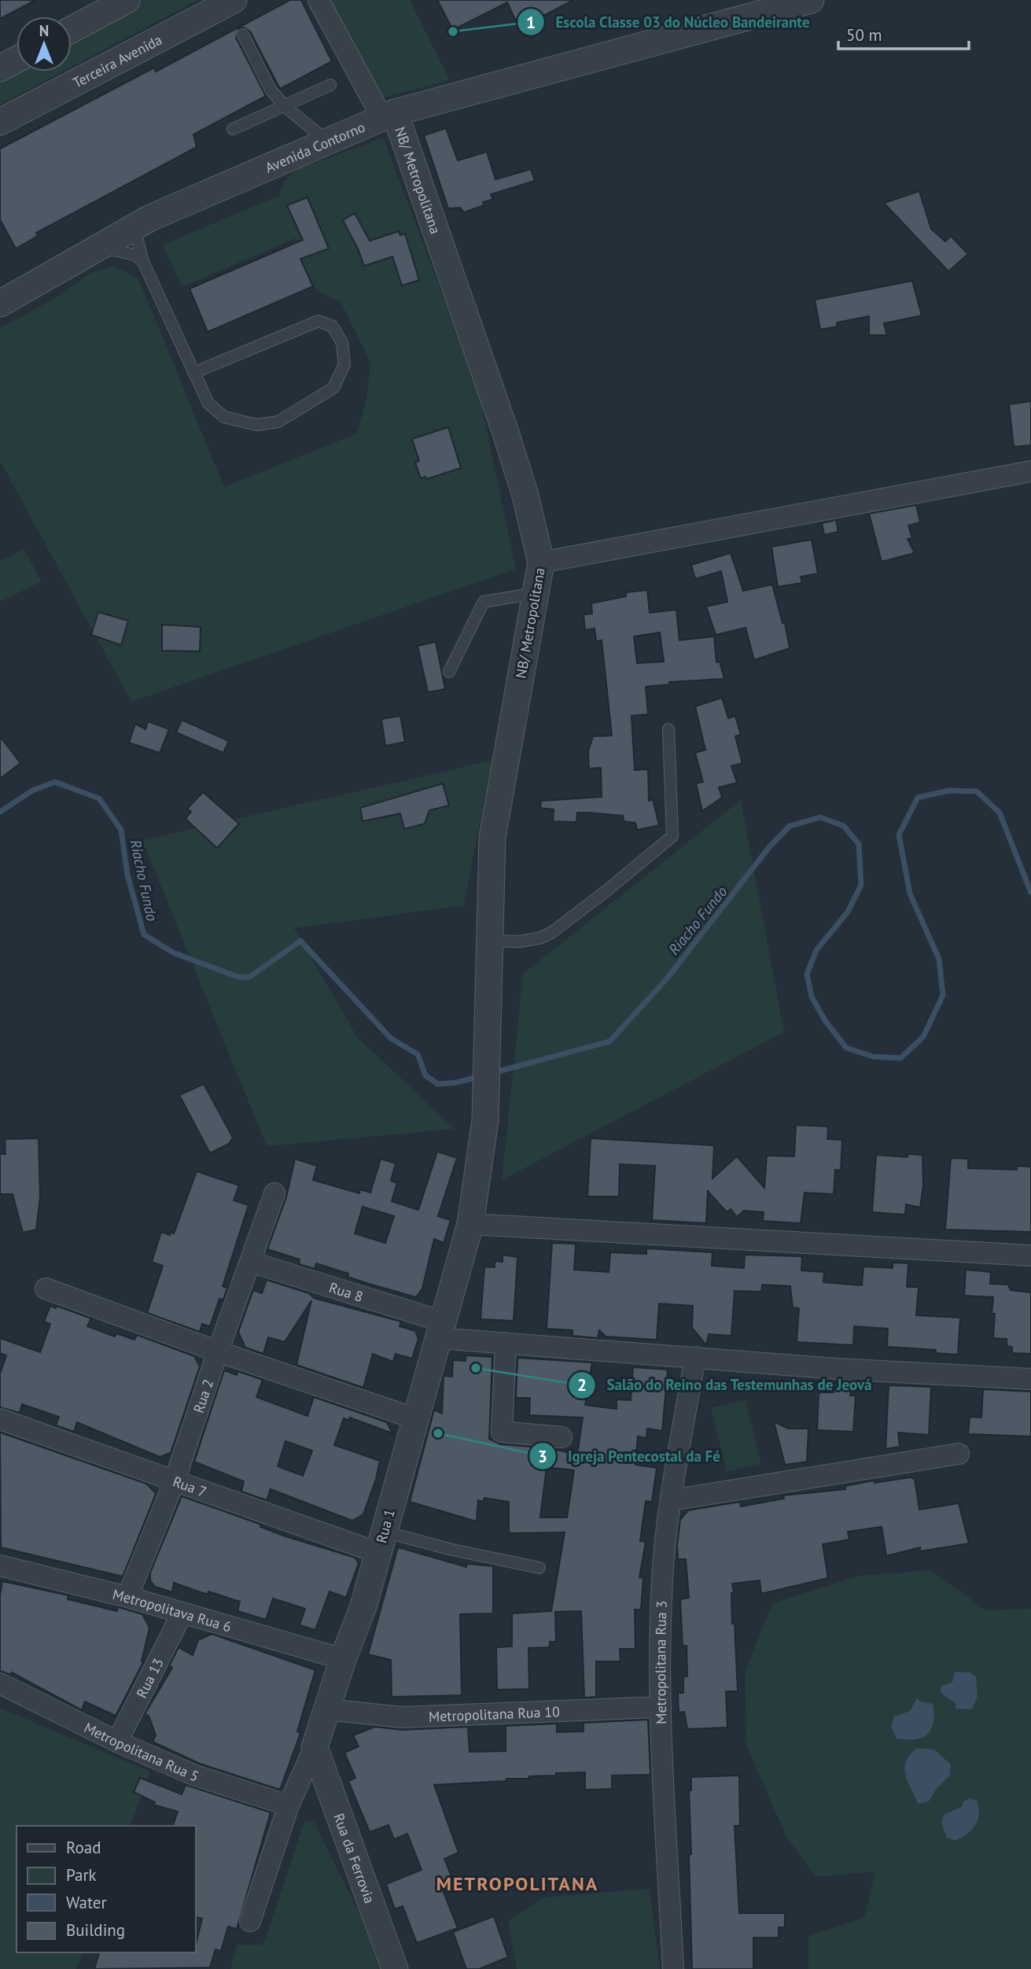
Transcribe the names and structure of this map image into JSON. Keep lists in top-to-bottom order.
{
  "streets": {
    "street": [
      "Terceira Avenida",
      "Avenida Contorno",
      "NB/ Metropolitana",
      "Rua 8",
      "Rua 2",
      "Rua 7",
      "Rua 1",
      "Metropolitava Rua 6",
      "Metropolitana Rua 3",
      "Rua 13",
      "Metropolitana Rua 10",
      "Metropolitana Rua 5",
      "Rua da Ferrovia"
    ]
  },
  "crossings": [
    ["Avenida Contorno", "NB/ Metropolitana"],
    ["NB/ Metropolitana", "Rua 1"],
    ["Rua 8", "Rua 2"],
    ["Rua 8", "Rua 1"],
    ["Rua 8", "Metropolitana Rua 3"],
    ["Rua 2", "Rua 7"],
    ["Rua 2", "Metropolitava Rua 6"],
    ["Rua 7", "Rua 1"],
    ["Rua 1", "Metropolitava Rua 6"],
    ["Rua 1", "Metropolitana Rua 10"],
    ["Rua 1", "Metropolitana Rua 5"],
    ["Rua 1", "Rua da Ferrovia"],
    ["Metropolitava Rua 6", "Rua 13"],
    ["Metropolitana Rua 3", "Metropolitana Rua 10"],
    ["Rua 13", "Metropolitana Rua 5"]
  ],
  "districts": ["METROPOLITANA"],
  "water": ["Riacho Fundo"],
  "places": ["Escola Classe 03 do Núcleo Bandeirante", "Salão do Reino das Testemunhas de Jeová", "Igreja Pentecostal da Fé"],
  "legend": [
    "Road",
    "Park",
    "Water",
    "Building"
  ],
  "scale_bar": "50 m",
  "north": "top"
}
